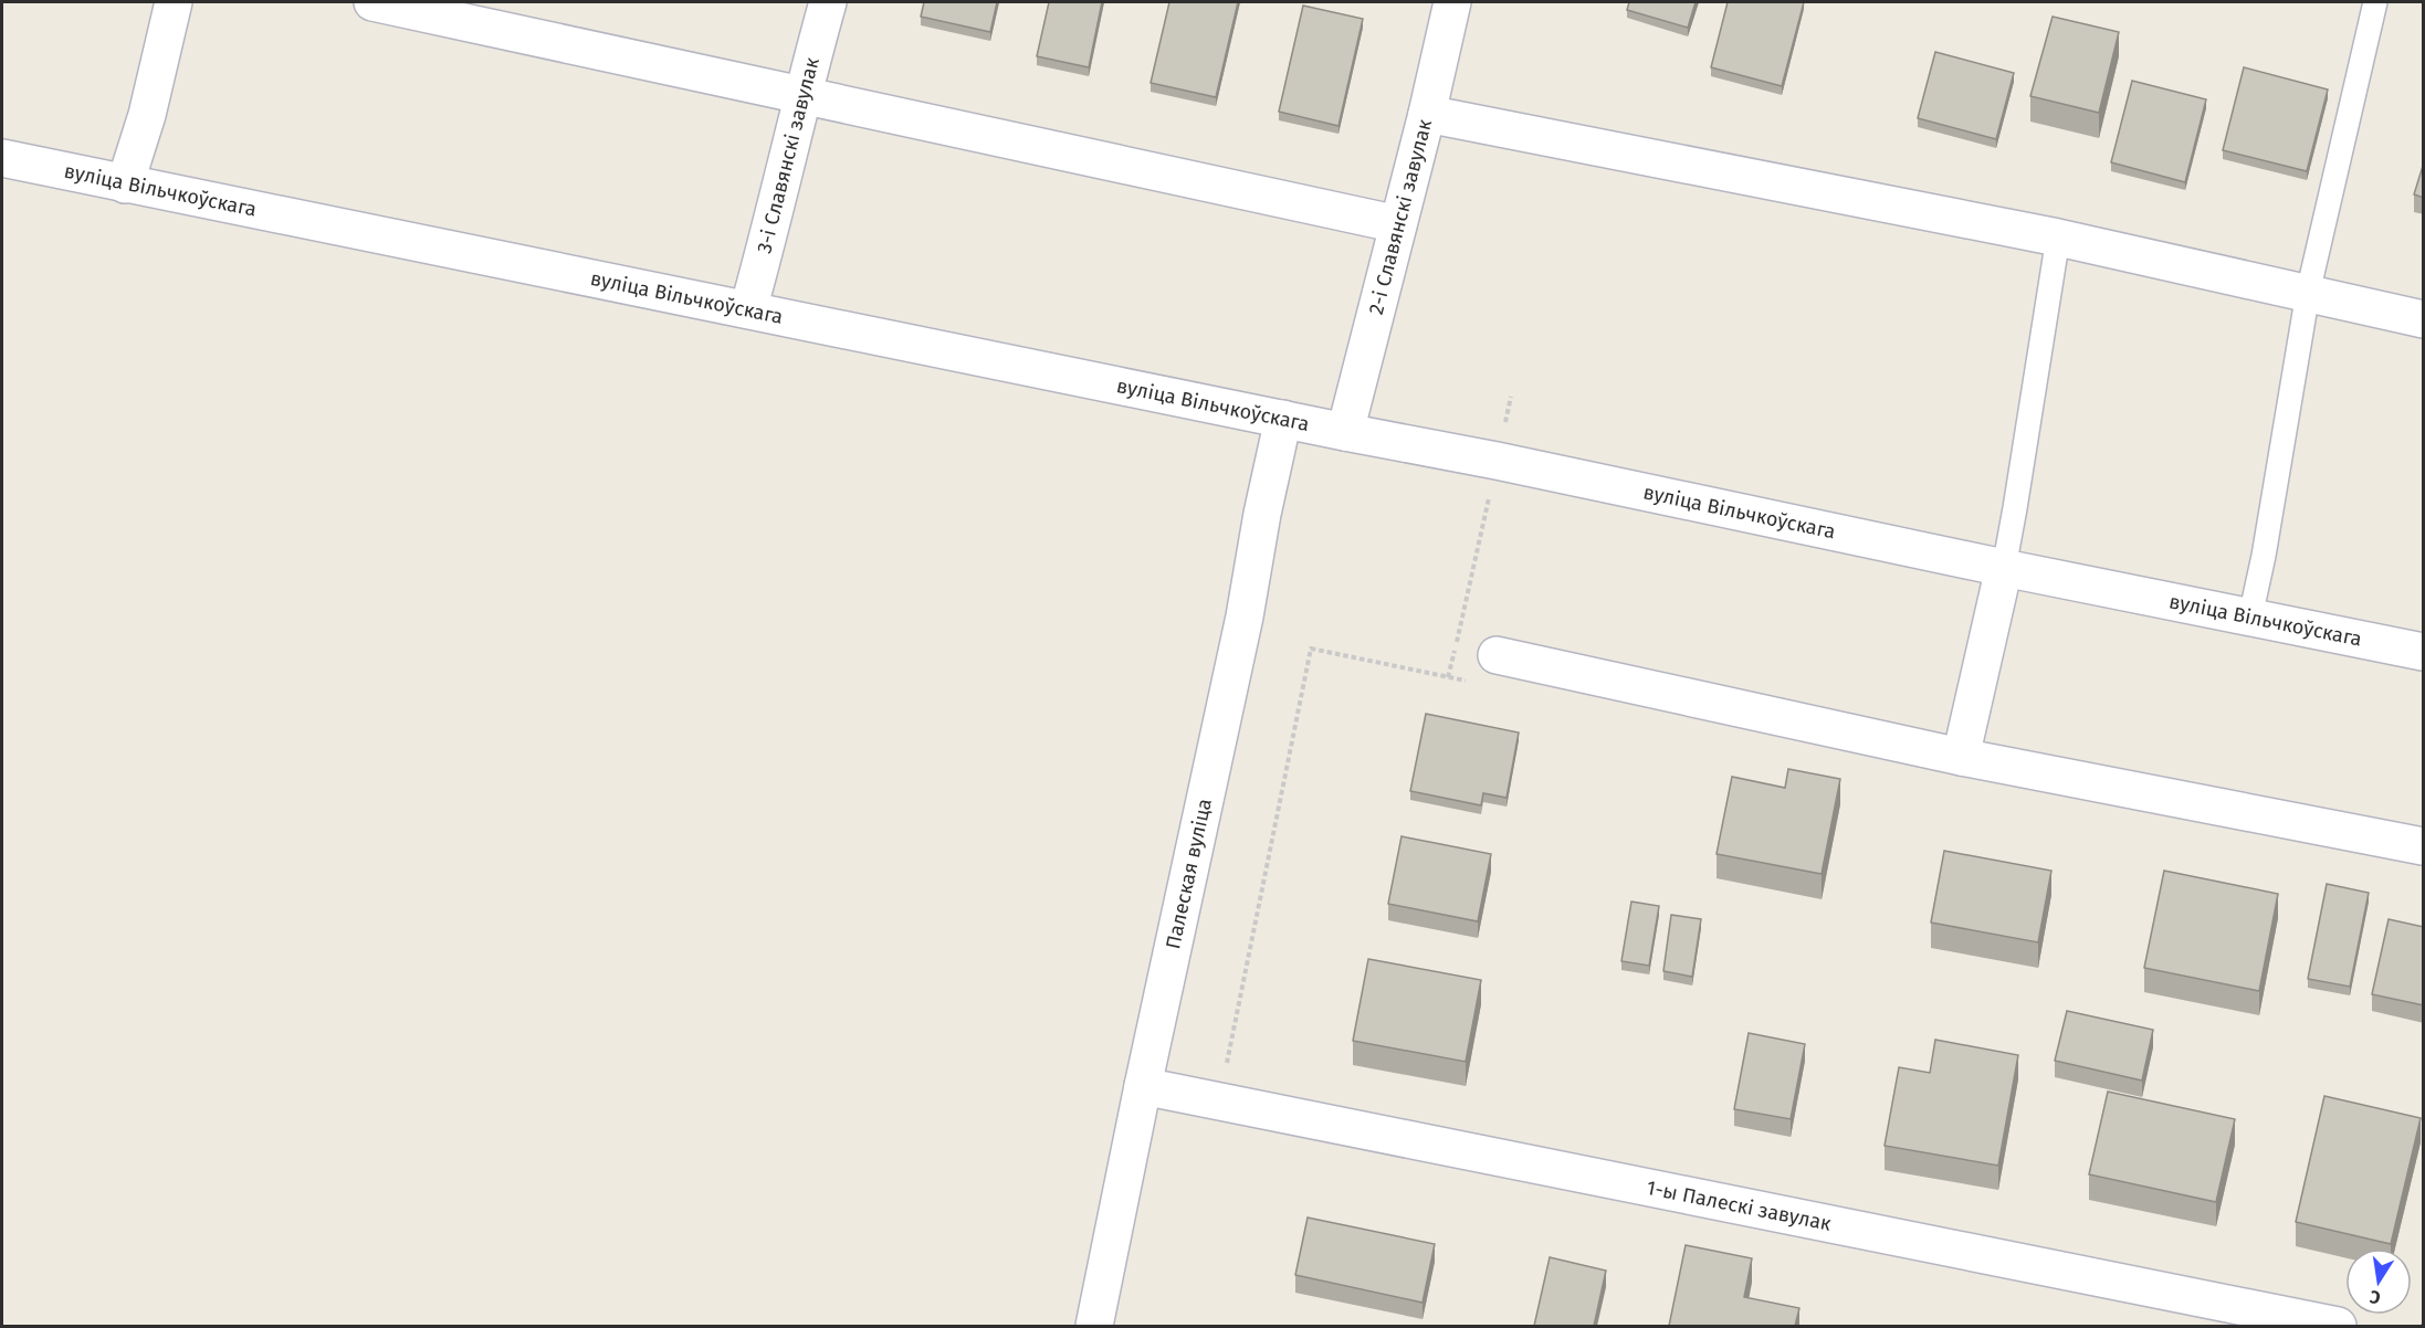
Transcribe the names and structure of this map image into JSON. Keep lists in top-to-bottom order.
{
  "streets": {
    "street": [
      "3-і Славянскі завулак",
      "вуліца Вільчкоўскага",
      "2-і Славянскі завулак",
      "Палеская вуліца",
      "1-ы Палескі завулак"
    ]
  },
  "crossings": [
    ["3-і Славянскі завулак", "вуліца Вільчкоўскага"],
    ["вуліца Вільчкоўскага", "2-і Славянскі завулак"],
    ["вуліца Вільчкоўскага", "Палеская вуліца"],
    ["Палеская вуліца", "1-ы Палескі завулак"]
  ],
  "north": "bottom"
}
